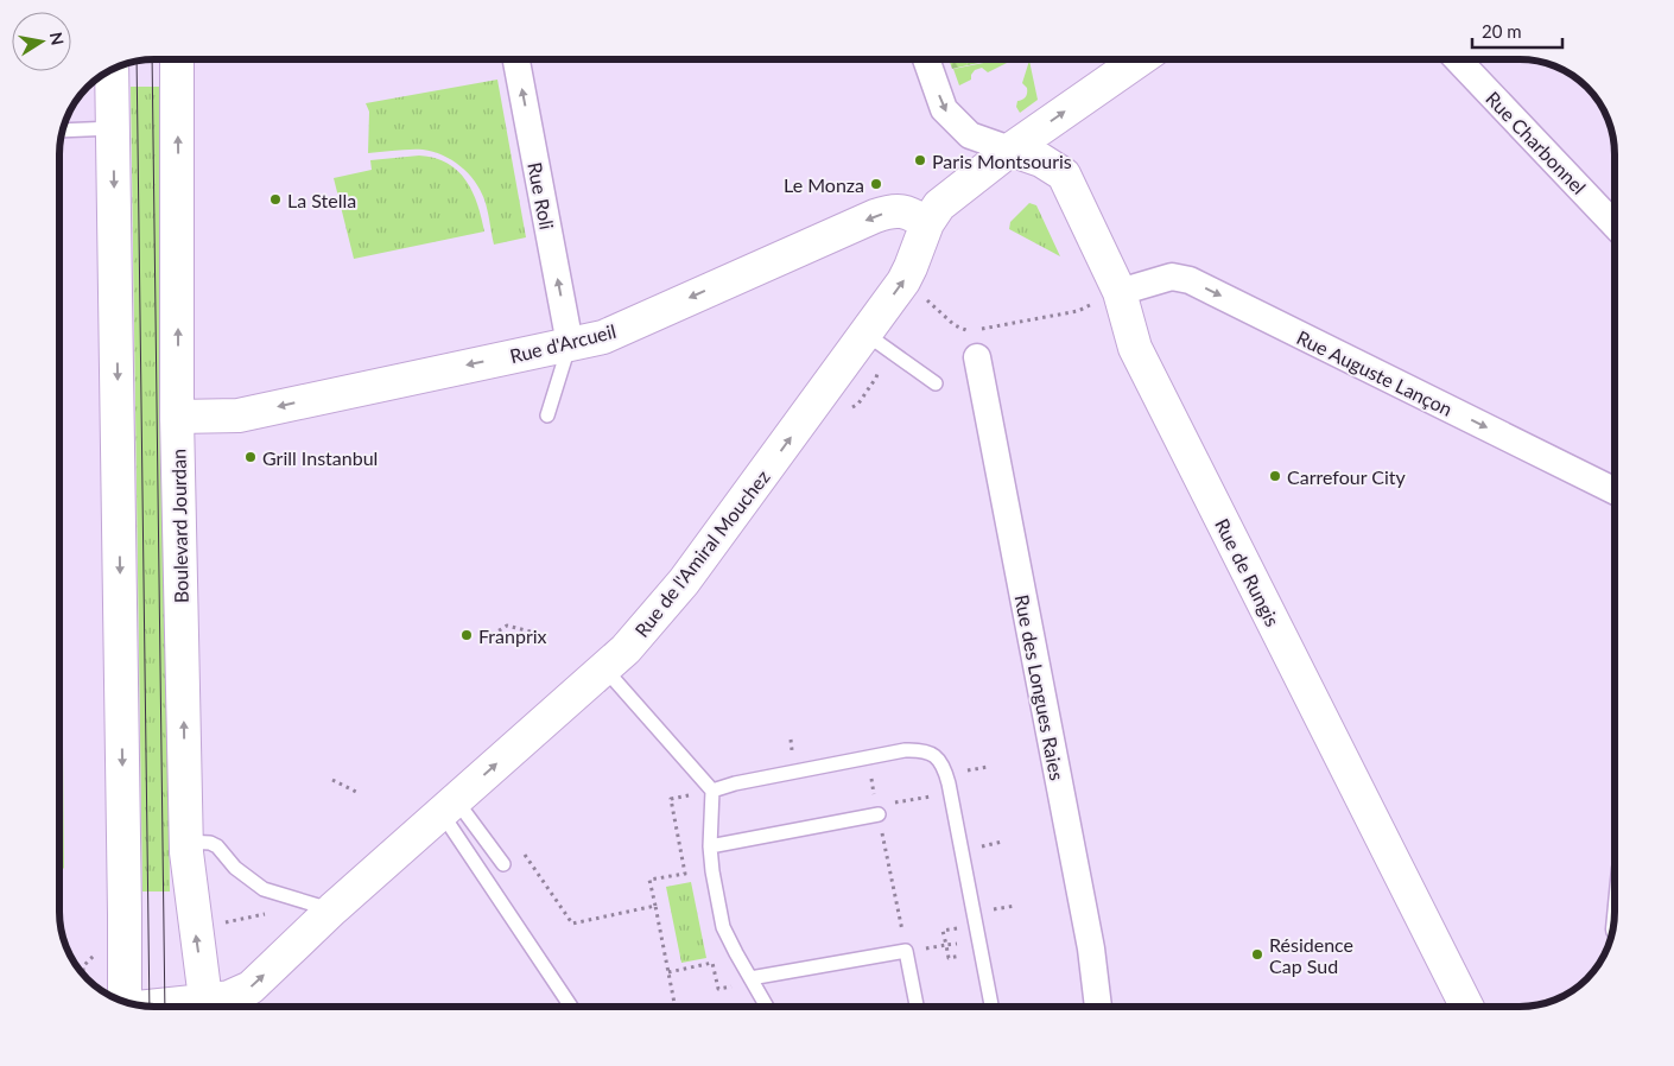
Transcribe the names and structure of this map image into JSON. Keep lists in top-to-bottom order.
{
  "streets": {
    "street": [
      "Rue Charbonnel",
      "Rue Roli",
      "Rue d'Arcueil",
      "Rue Auguste Lançon",
      "Boulevard Jourdan",
      "Rue de l'Amiral Mouchez",
      "Rue de Rungis",
      "Rue des Longues Raies"
    ]
  },
  "crossings": [
    ["Rue Roli", "Rue d'Arcueil"],
    ["Rue d'Arcueil", "Rue Auguste Lançon"],
    ["Rue d'Arcueil", "Boulevard Jourdan"],
    ["Rue d'Arcueil", "Rue de l'Amiral Mouchez"],
    ["Rue d'Arcueil", "Rue de Rungis"],
    ["Rue Auguste Lançon", "Rue de l'Amiral Mouchez"],
    ["Rue Auguste Lançon", "Rue de Rungis"],
    ["Rue de l'Amiral Mouchez", "Rue de Rungis"]
  ],
  "one_way": [
    "Rue Roli",
    "Rue d'Arcueil",
    "Rue Auguste Lançon",
    "Rue de l'Amiral Mouchez"
  ],
  "places": [
    "Paris Montsouris",
    "Le Monza",
    "La Stella",
    "Grill Instanbul",
    "Carrefour City",
    "Franprix",
    "Résidence Cap Sud"
  ],
  "scale_bar": "20 m",
  "north": "right"
}
